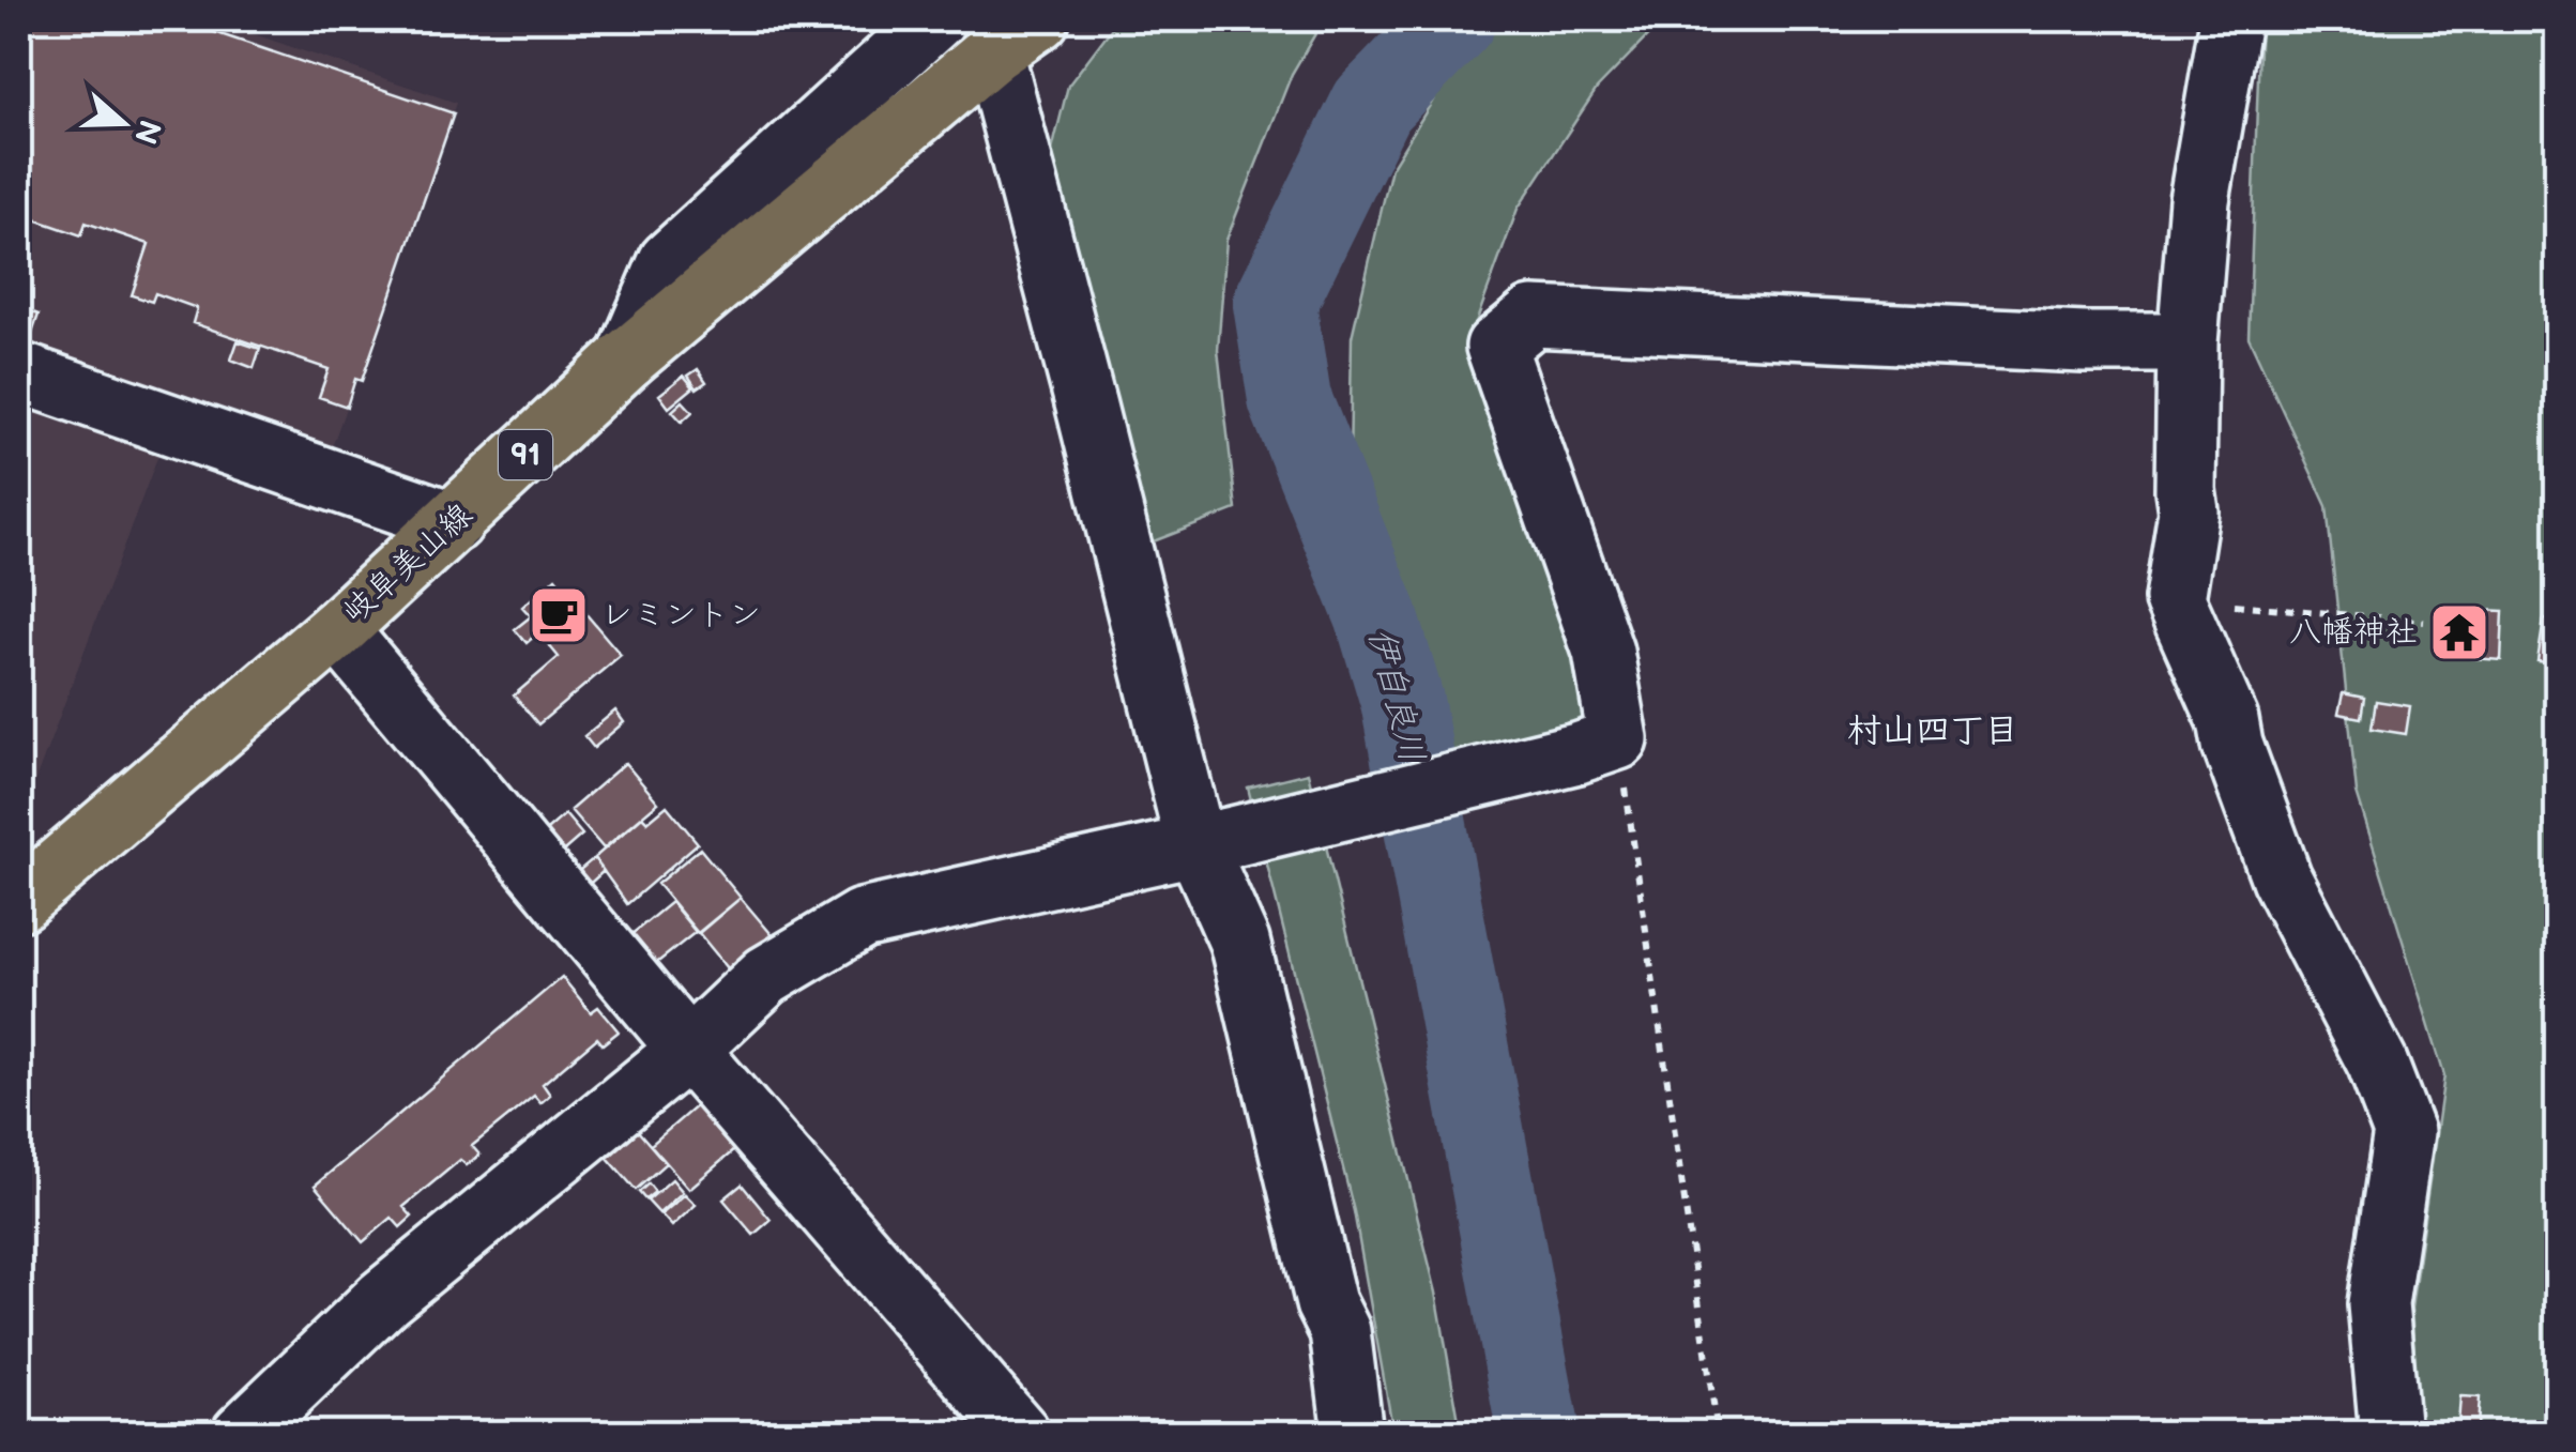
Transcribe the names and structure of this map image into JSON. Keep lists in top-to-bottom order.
{
  "streets": {
    "main road": ["91", "岐阜美山線"]
  },
  "districts": ["村山四丁目"],
  "water": ["伊自良川"],
  "places": {
    "cafe": ["レミントン"],
    "temple": ["八幡神社"]
  },
  "north": "right"
}
